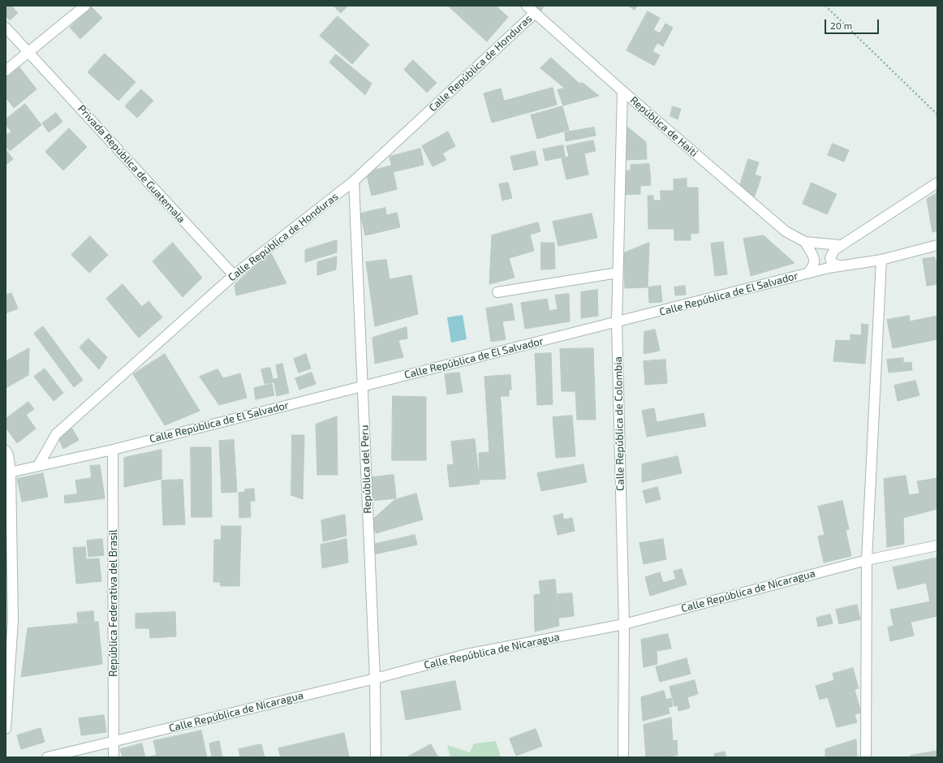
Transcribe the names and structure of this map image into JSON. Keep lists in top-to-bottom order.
{
  "streets": {
    "street": [
      "Calle República de Honduras",
      "República de Haiti",
      "Privada República de Guatemala",
      "Calle República de El Salvador",
      "Calle República de Colombia",
      "República del Peru",
      "Calle República de Nicaragua",
      "República Federativa del Brasil"
    ]
  },
  "crossings": [
    ["Calle República de Honduras", "República de Haiti"],
    ["Calle República de Honduras", "Privada República de Guatemala"],
    ["Calle República de Honduras", "Calle República de El Salvador"],
    ["Calle República de Honduras", "República del Peru"],
    ["República de Haiti", "Calle República de Colombia"],
    ["Calle República de El Salvador", "Calle República de Colombia"],
    ["Calle República de El Salvador", "República del Peru"],
    ["Calle República de El Salvador", "República Federativa del Brasil"],
    ["Calle República de Colombia", "Calle República de Nicaragua"],
    ["República del Peru", "Calle República de Nicaragua"],
    ["Calle República de Nicaragua", "República Federativa del Brasil"]
  ],
  "scale_bar": "20 m"
}
